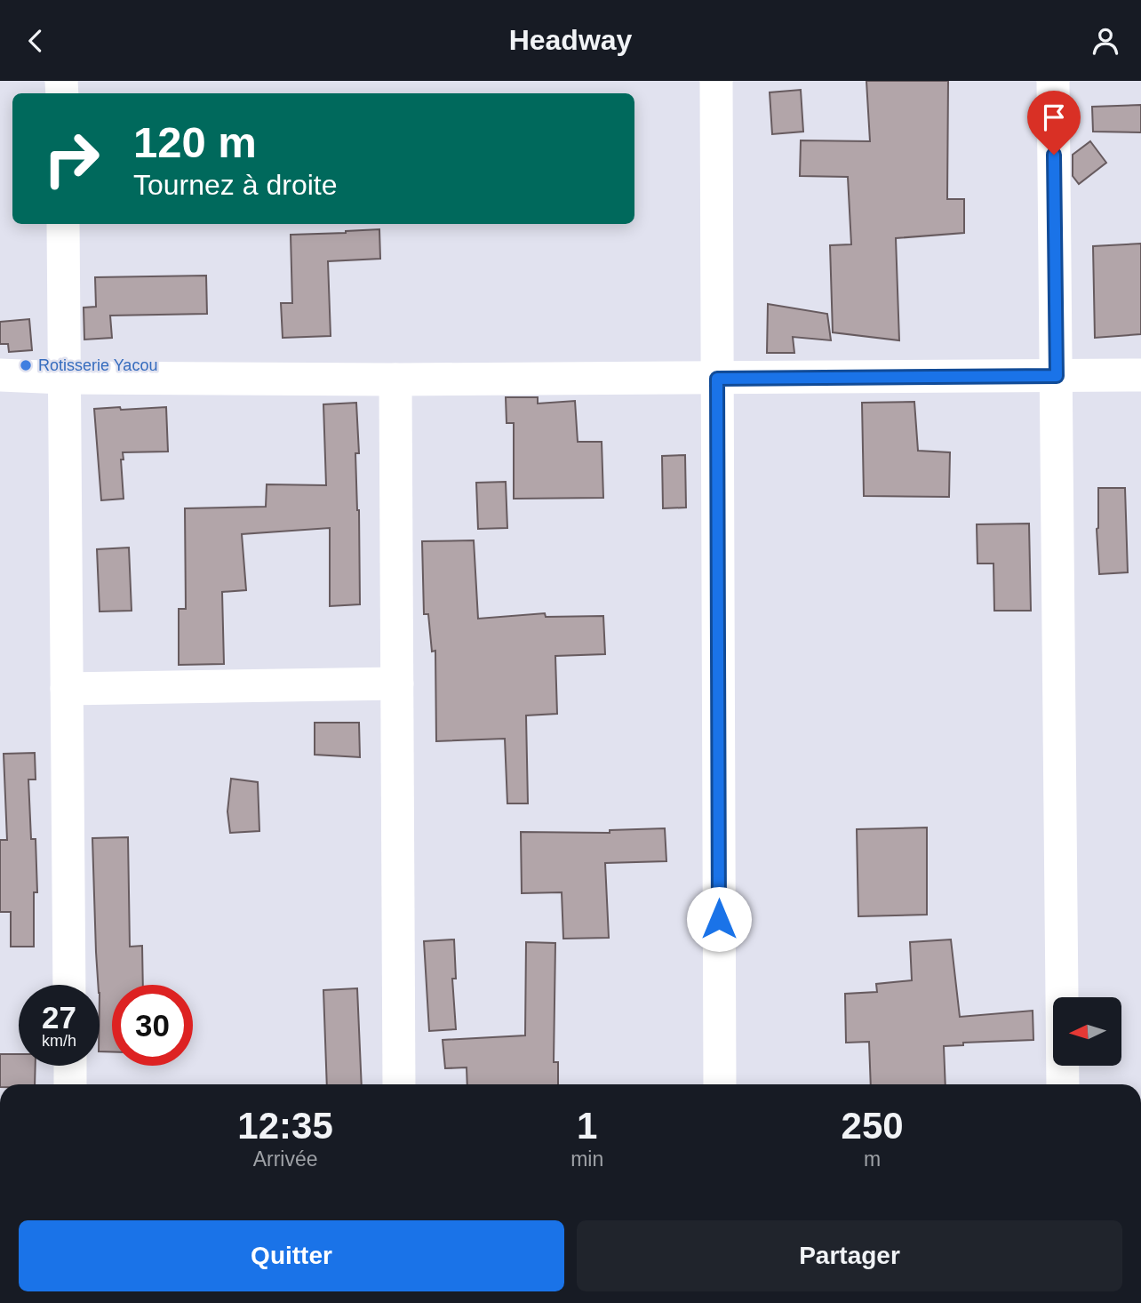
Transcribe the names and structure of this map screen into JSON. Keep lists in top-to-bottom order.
{
  "places": ["Rotisserie Yacou"],
  "north": "left",
  "page": {
    "header": "Headway",
    "turn": ["120 m", "Tournez à droite"],
    "speed": "27 km/h",
    "limit": "30",
    "eta": [
      "12:35",
      "Arrivée",
      "1",
      "min",
      "250",
      "m"
    ],
    "buttons": ["Quitter", "Partager"]
  }
}
